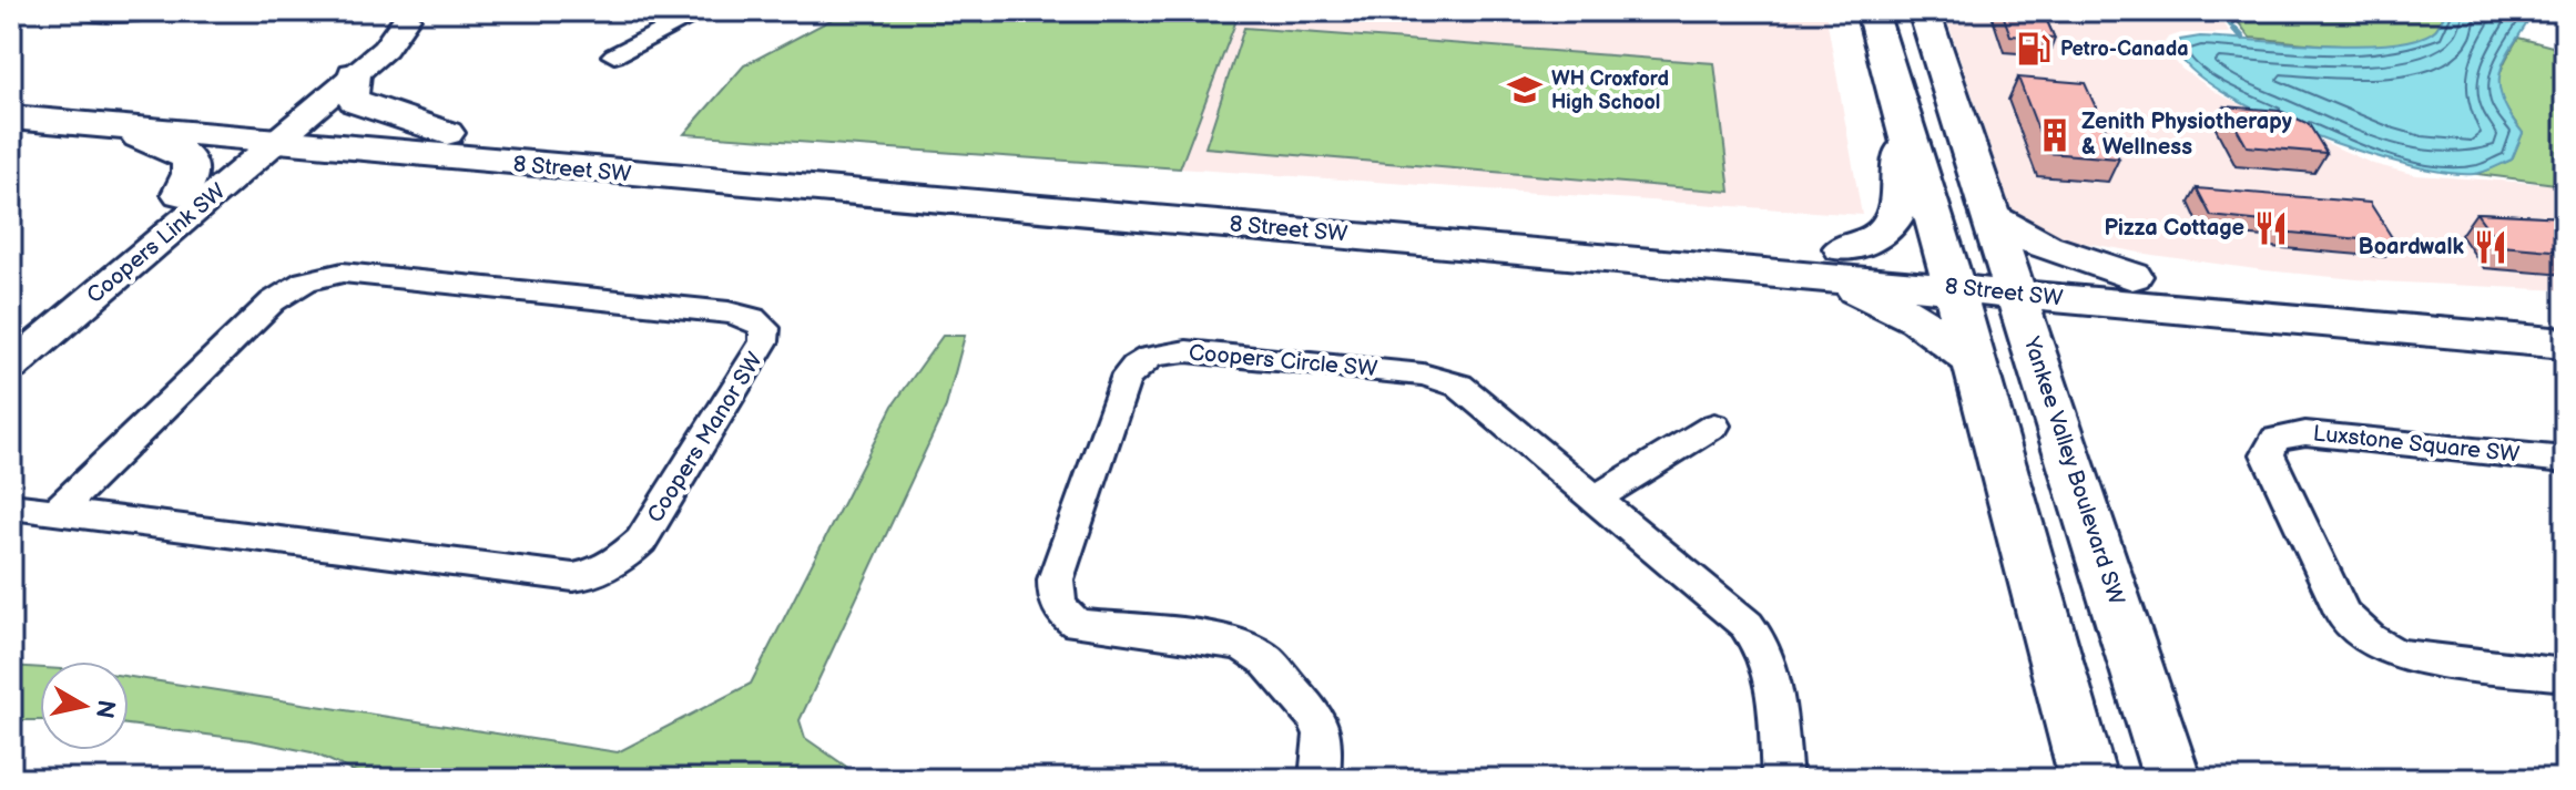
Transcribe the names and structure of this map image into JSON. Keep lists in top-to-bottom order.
{
  "streets": {
    "main road": ["8 Street SW", "Yankee Valley Boulevard SW"],
    "street": [
      "Coopers Link SW",
      "Coopers Circle SW",
      "Coopers Manor SW",
      "Luxstone Square SW"
    ]
  },
  "crossings": [
    ["8 Street SW", "Coopers Link SW"],
    ["8 Street SW", "Yankee Valley Boulevard SW"]
  ],
  "places": {
    "fuel station": ["Petro-Canada"],
    "school or university": ["WH Croxford High School"],
    "building": ["Zenith Physiotherapy & Wellness"],
    "restaurant": ["Pizza Cottage", "Boardwalk"]
  },
  "north": "right"
}
